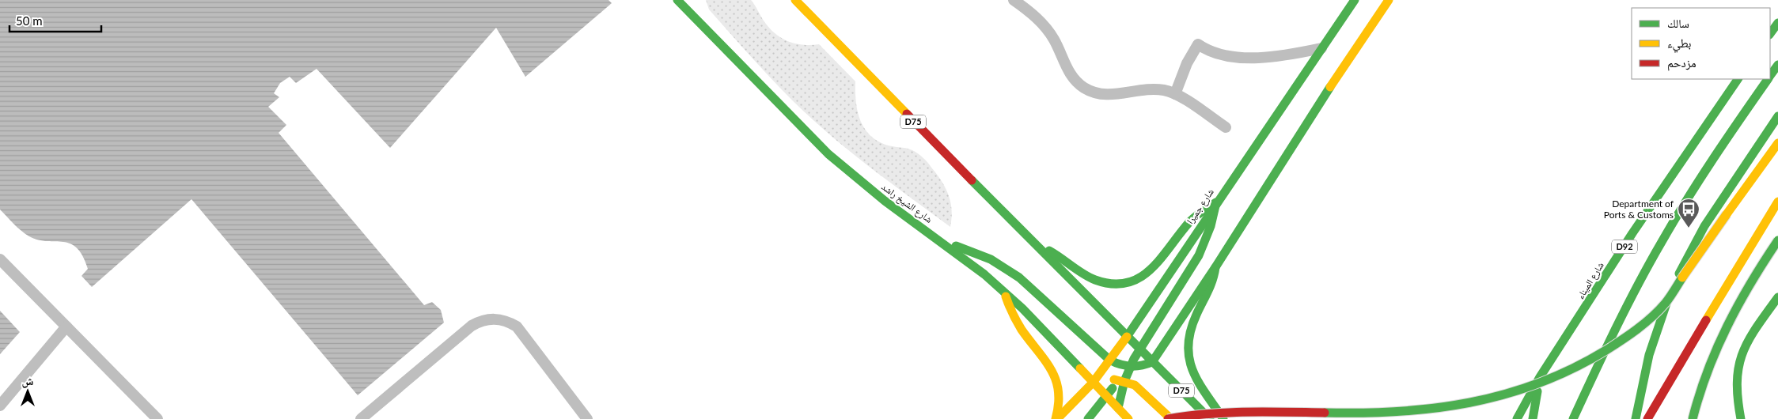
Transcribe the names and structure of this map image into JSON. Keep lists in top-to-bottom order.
{
  "streets": {
    "main road": [
      "D75",
      "شارع الشيخ راشد",
      "شارع جميرا",
      "D92",
      "شارع الميناء"
    ]
  },
  "crossings": [
    ["D75", "شارع جميرا"],
    ["شارع الشيخ راشد", "شارع جميرا"]
  ],
  "places": {
    "bus stop": ["Department of Ports & Customs"]
  },
  "legend": ["سالك", "بطيء", "مزدحم"],
  "scale_bar": "50 m",
  "north": "top"
}
